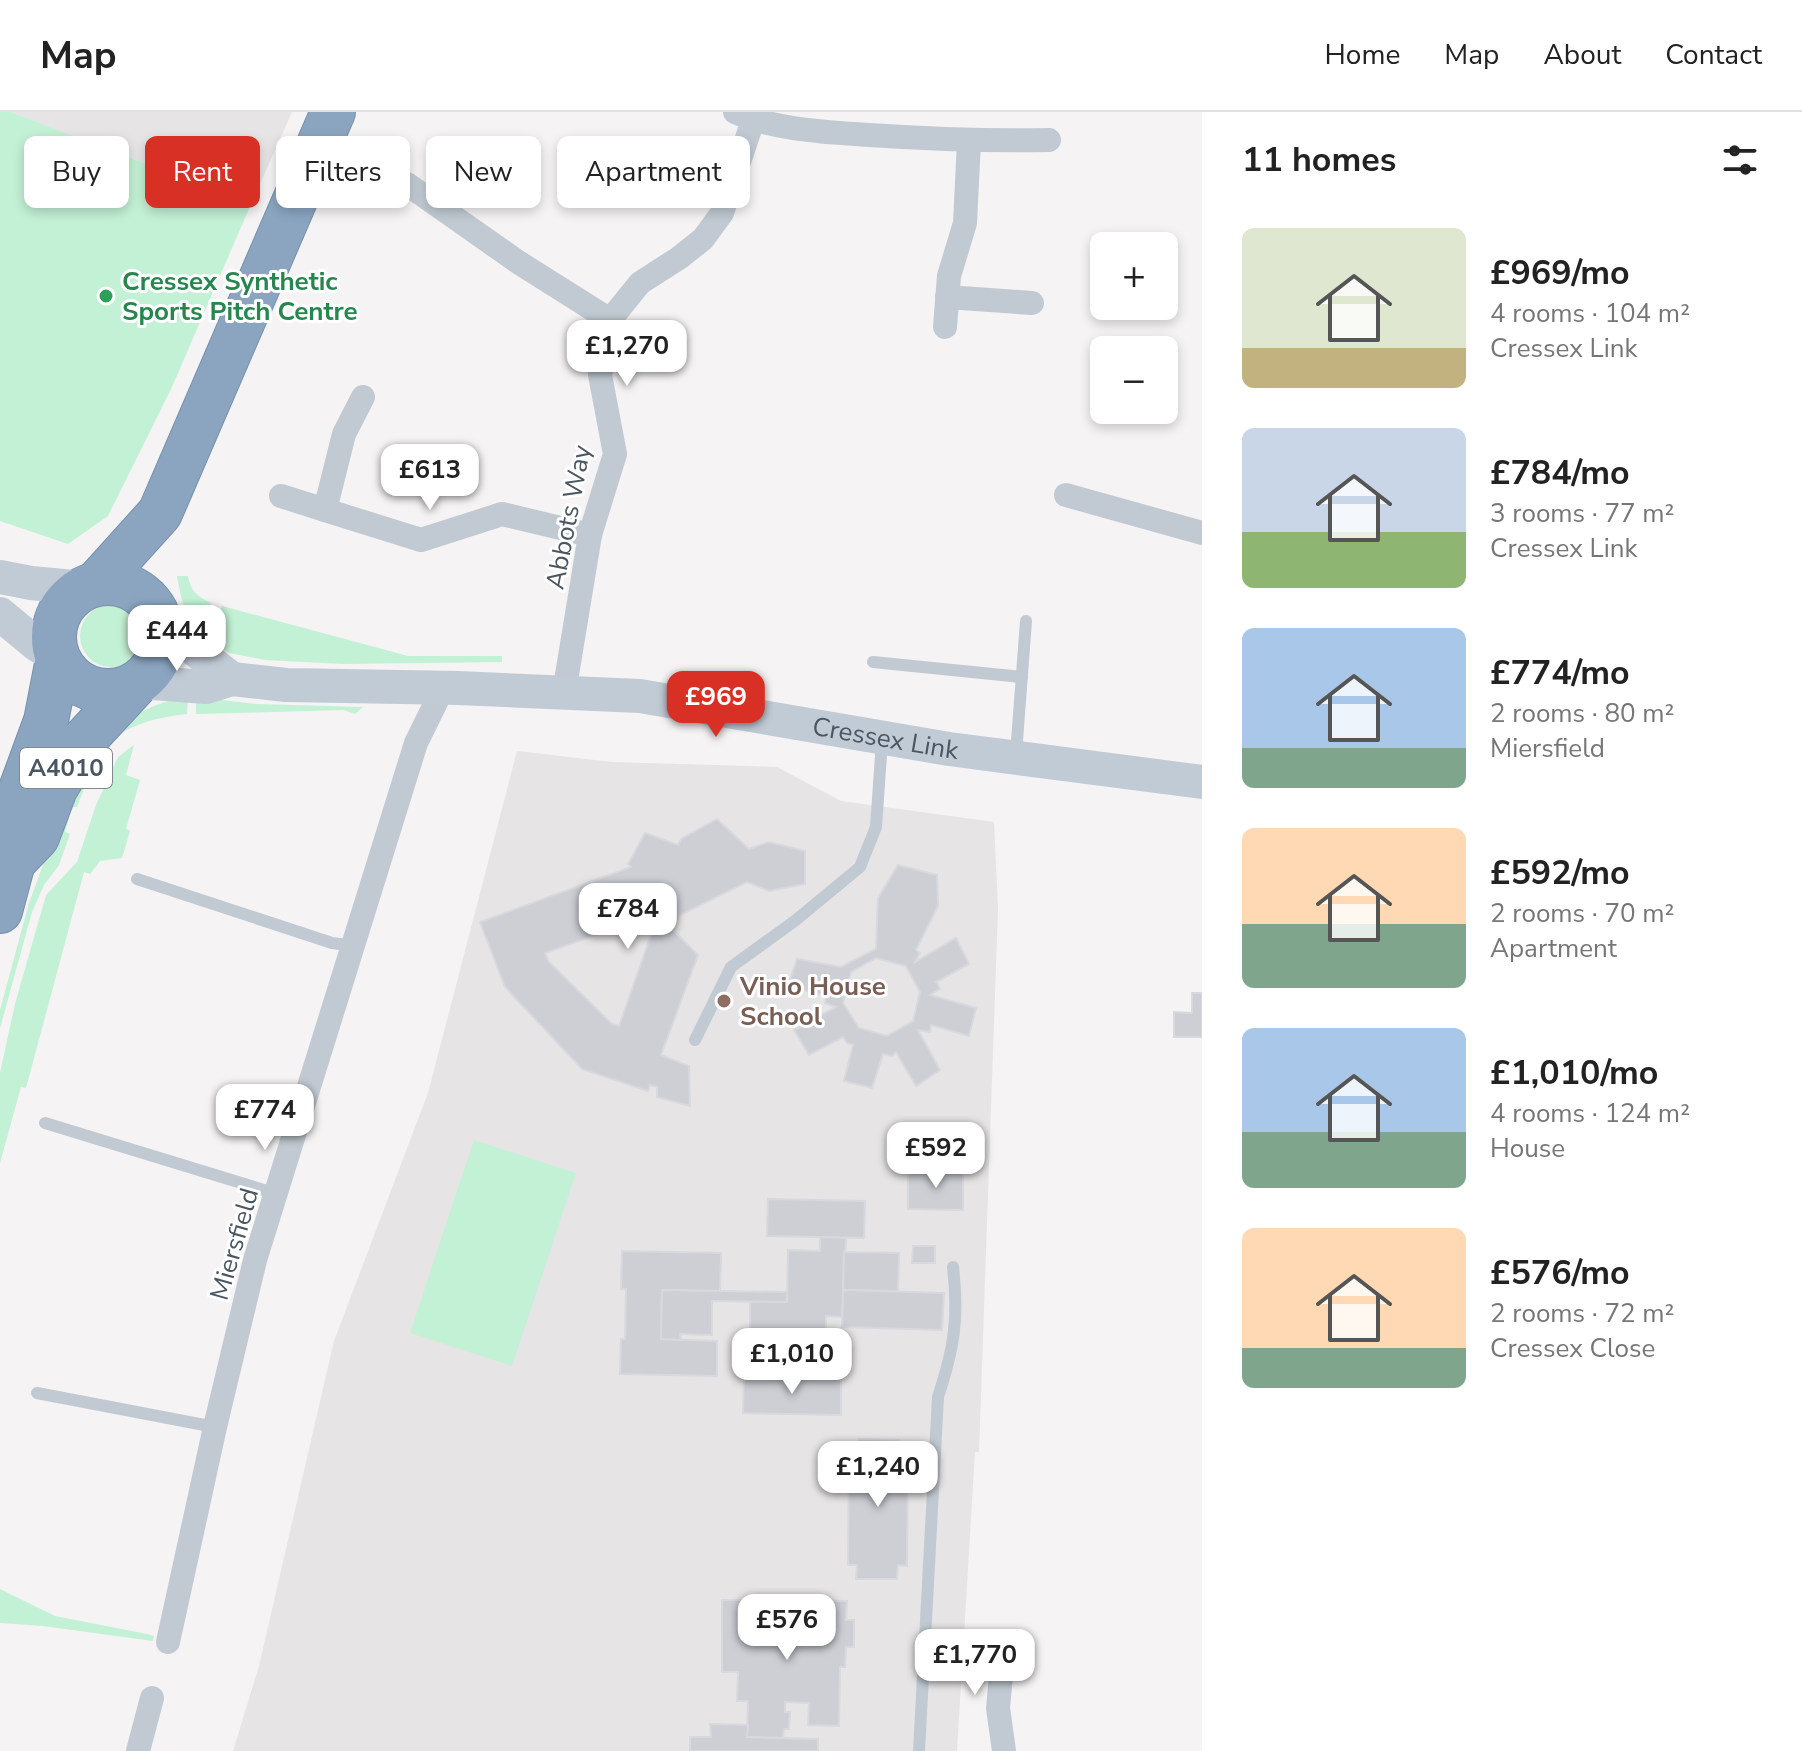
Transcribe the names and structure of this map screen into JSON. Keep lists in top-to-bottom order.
{
  "streets": {
    "highway": ["A4010"],
    "street": ["Abbots Way", "Cressex Link", "Miersfield"]
  },
  "crossings": [
    ["Abbots Way", "Cressex Link"],
    ["Cressex Link", "A4010"],
    ["Cressex Link", "Miersfield"]
  ],
  "places": ["Cressex Synthetic Sports Pitch Centre", "Vinio House School"],
  "page": {
    "header": "Map",
    "nav": [
      "Home",
      "Map",
      "About",
      "Contact"
    ],
    "heading": "11 homes",
    "chip": [
      "Buy",
      "Rent",
      "Filters",
      "New",
      "Apartment"
    ],
    "list": [
      {
        "name": "£969/mo",
        "note": "4 rooms · 104 m² · Cressex Link"
      },
      {
        "name": "£784/mo",
        "note": "3 rooms · 77 m² · Cressex Link"
      },
      {
        "name": "£774/mo",
        "note": "2 rooms · 80 m² · Miersfield"
      },
      {
        "name": "£592/mo",
        "note": "2 rooms · 70 m² · Apartment"
      },
      {
        "name": "£1,010/mo",
        "note": "4 rooms · 124 m² · House"
      },
      {
        "name": "£576/mo",
        "note": "2 rooms · 72 m² · Cressex Close"
      }
    ],
    "map_buttons": ["+", "−"],
    "price": [
      "£1,270",
      "£613",
      "£444",
      "£969",
      "£784",
      "£774",
      "£592",
      "£1,010",
      "£1,240",
      "£576",
      "£1,770"
    ]
  }
}
